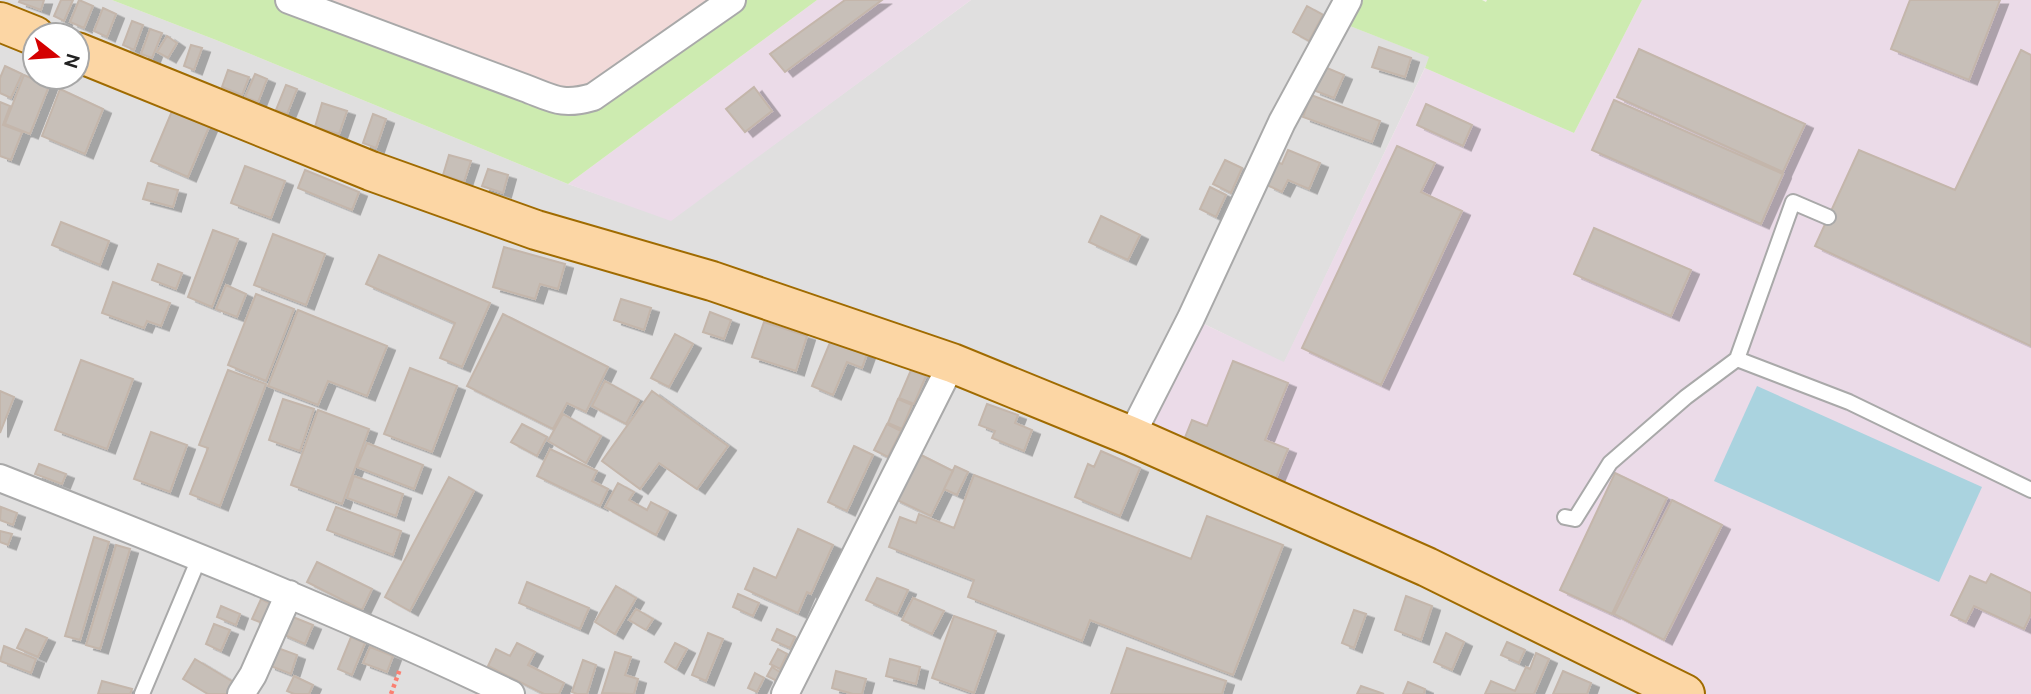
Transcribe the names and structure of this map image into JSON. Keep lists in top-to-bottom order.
{
  "north": "right"
}
